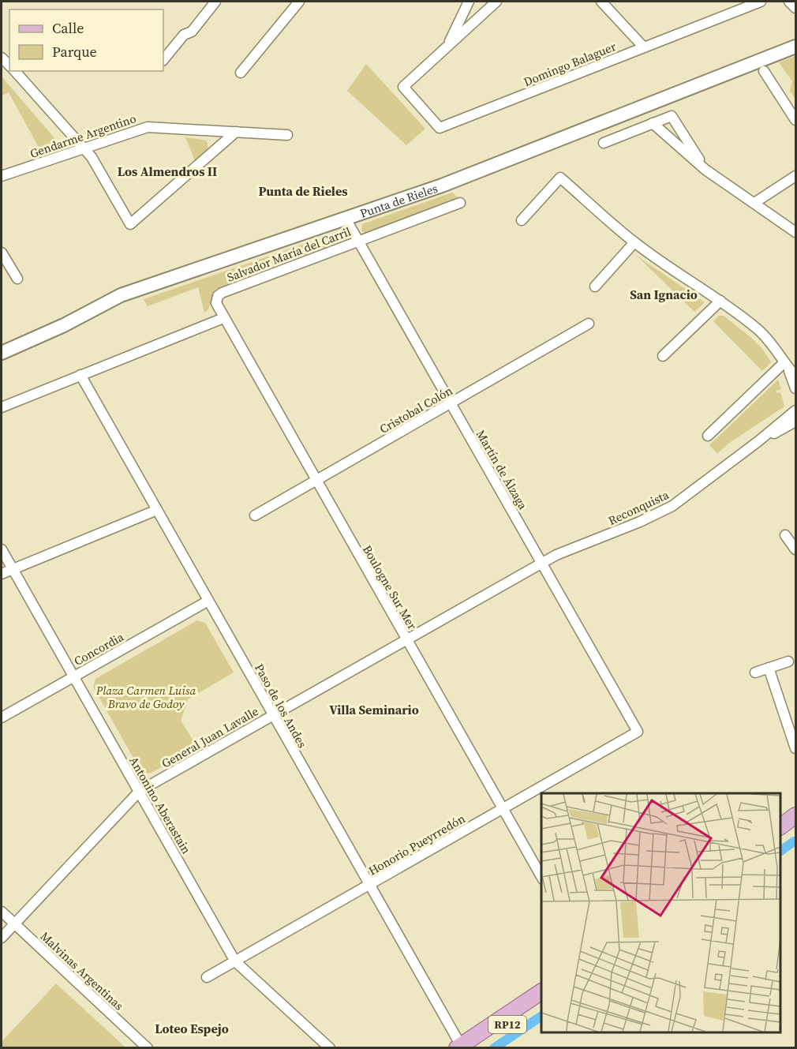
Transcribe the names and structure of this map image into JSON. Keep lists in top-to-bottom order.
{
  "streets": {
    "main road": ["RP12"],
    "street": [
      "Domingo Balaguer",
      "Gendarme Argentino",
      "Punta de Rieles",
      "Salvador María del Carril",
      "Cristobal Colón",
      "Martín de Álzaga",
      "Reconquista",
      "Boulogne Sur Mer",
      "Concordia",
      "Paso de los Andes",
      "General Juan Lavalle",
      "Antonino Aberastain",
      "Honorio Pueyrredón",
      "Malvinas Argentinas"
    ]
  },
  "crossings": [
    ["Punta de Rieles", "Martín de Álzaga"],
    ["Salvador María del Carril", "Martín de Álzaga"],
    ["Salvador María del Carril", "Boulogne Sur Mer"],
    ["Cristobal Colón", "Martín de Álzaga"],
    ["Cristobal Colón", "Boulogne Sur Mer"],
    ["Martín de Álzaga", "Reconquista"],
    ["Martín de Álzaga", "General Juan Lavalle"],
    ["Martín de Álzaga", "Honorio Pueyrredón"],
    ["Reconquista", "General Juan Lavalle"],
    ["Boulogne Sur Mer", "General Juan Lavalle"],
    ["Boulogne Sur Mer", "Honorio Pueyrredón"],
    ["Concordia", "Paso de los Andes"],
    ["Concordia", "Antonino Aberastain"],
    ["Paso de los Andes", "General Juan Lavalle"],
    ["Paso de los Andes", "Honorio Pueyrredón"],
    ["Paso de los Andes", "RP12"],
    ["General Juan Lavalle", "Antonino Aberastain"],
    ["General Juan Lavalle", "Malvinas Argentinas"],
    ["Antonino Aberastain", "Honorio Pueyrredón"]
  ],
  "districts": [
    "Los Almendros II",
    "Punta de Rieles",
    "San Ignacio",
    "Villa Seminario",
    "Loteo Espejo"
  ],
  "parks": ["Plaza Carmen Luisa Bravo de Godoy"],
  "legend": ["Calle", "Parque"]
}
